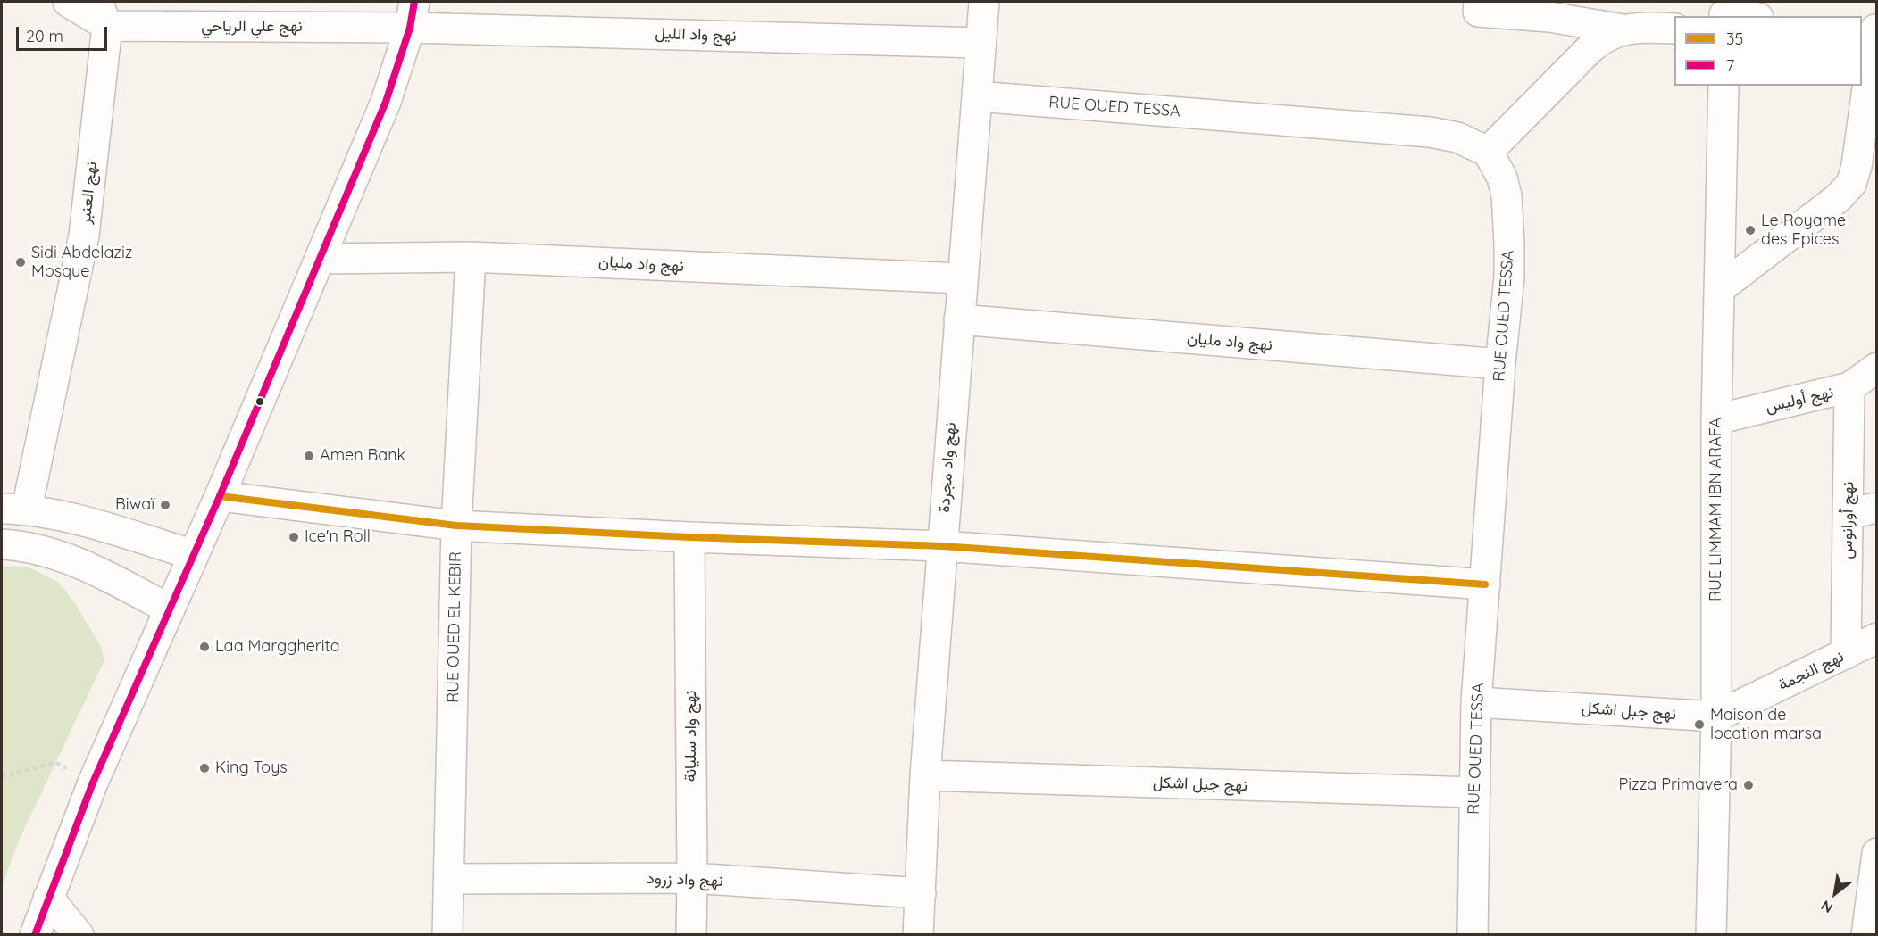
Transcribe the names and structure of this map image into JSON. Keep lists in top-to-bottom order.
{
  "streets": {
    "street": [
      "نهج علي الرياحي",
      "نهج واد الليل",
      "RUE OUED TESSA",
      "نهج العنبر",
      "نهج واد مليان",
      "نهج أوليس",
      "نهج واد مجردة",
      "RUE LIMMAM IBN ARAFA",
      "نهج أورانوس",
      "RUE OUED EL KEBIR",
      "نهج النجمة",
      "نهج جبل اشكل",
      "نهج واد سليانة",
      "نهج واد زرود"
    ]
  },
  "crossings": [
    ["نهج علي الرياحي", "نهج واد الليل"],
    ["نهج علي الرياحي", "نهج العنبر"],
    ["نهج واد الليل", "نهج واد مجردة"],
    ["RUE OUED TESSA", "نهج واد مليان"],
    ["RUE OUED TESSA", "نهج واد مجردة"],
    ["RUE OUED TESSA", "نهج جبل اشكل"],
    ["نهج واد مليان", "نهج واد مجردة"],
    ["نهج واد مليان", "RUE OUED EL KEBIR"],
    ["نهج أوليس", "RUE LIMMAM IBN ARAFA"],
    ["نهج أوليس", "نهج أورانوس"],
    ["نهج واد مجردة", "نهج جبل اشكل"],
    ["نهج واد مجردة", "نهج واد زرود"],
    ["RUE LIMMAM IBN ARAFA", "نهج النجمة"],
    ["RUE LIMMAM IBN ARAFA", "نهج جبل اشكل"],
    ["نهج أورانوس", "نهج النجمة"],
    ["RUE OUED EL KEBIR", "نهج واد زرود"],
    ["نهج النجمة", "نهج جبل اشكل"],
    ["نهج واد سليانة", "نهج واد زرود"]
  ],
  "places": [
    "Le Royame des Epices",
    "Sidi Abdelaziz Mosque",
    "Amen Bank",
    "Biwaï",
    "Ice'n Roll",
    "Laa Marggherita",
    "Maison de location marsa",
    "King Toys",
    "Pizza Primavera"
  ],
  "lines": ["transit line 7", "transit line 35"],
  "legend": ["35", "7"],
  "scale_bar": "20 m",
  "north": "bottom left"
}
